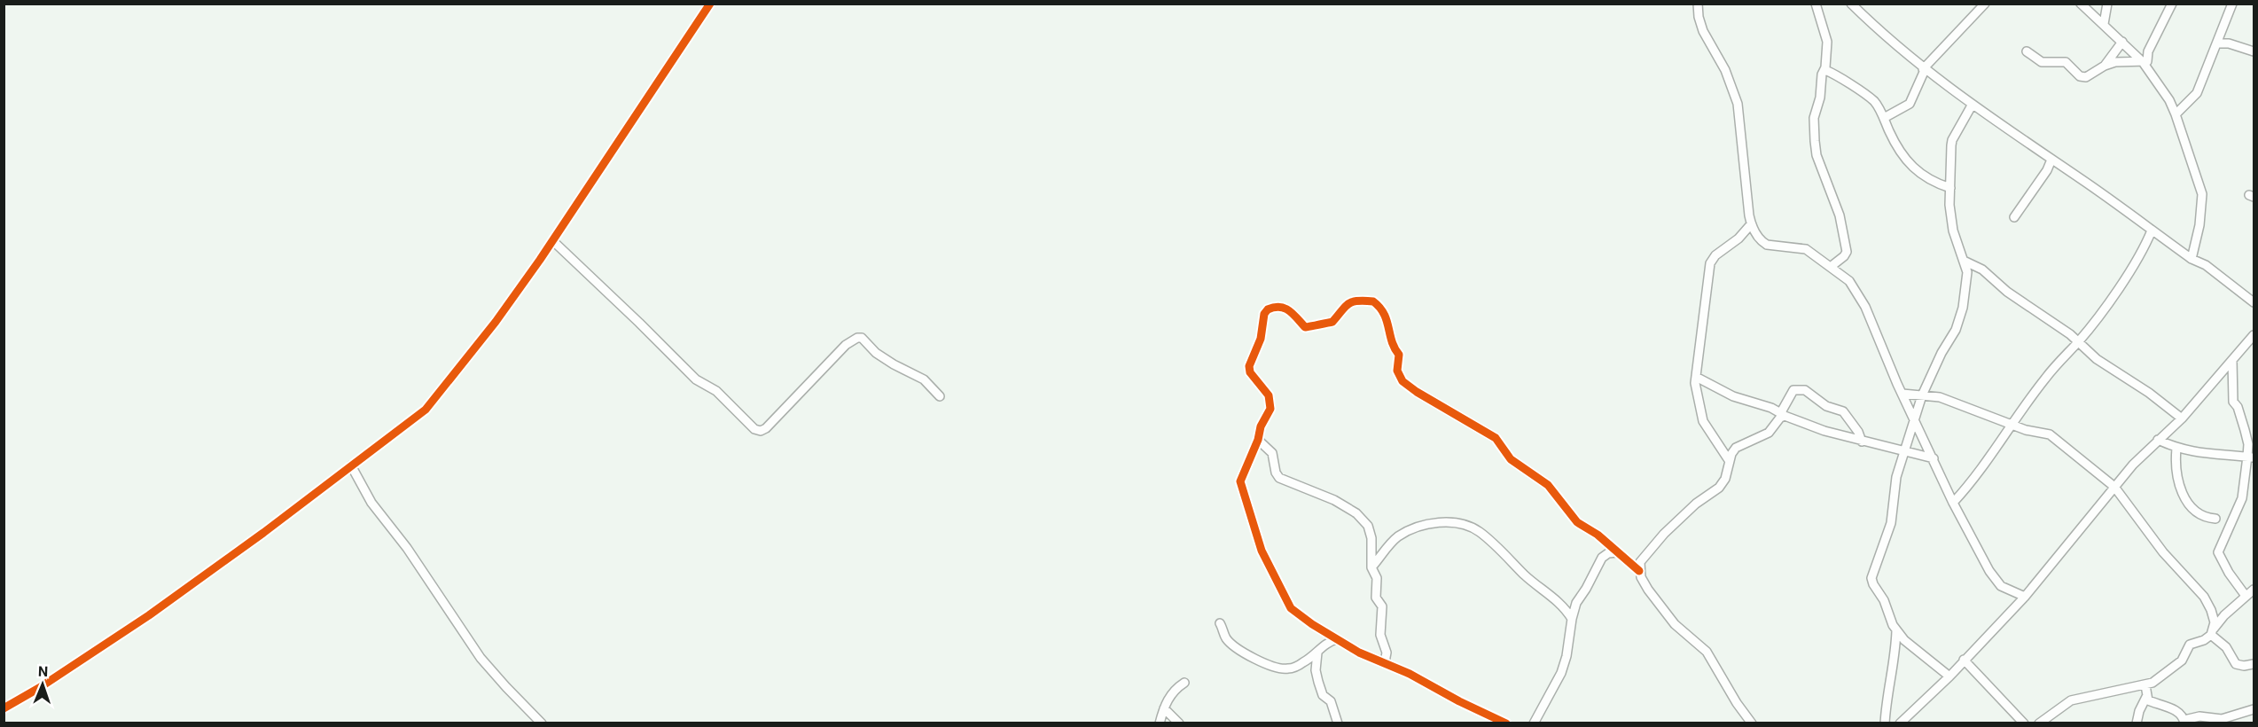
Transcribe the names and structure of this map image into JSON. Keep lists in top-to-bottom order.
{
  "north": "top"
}
